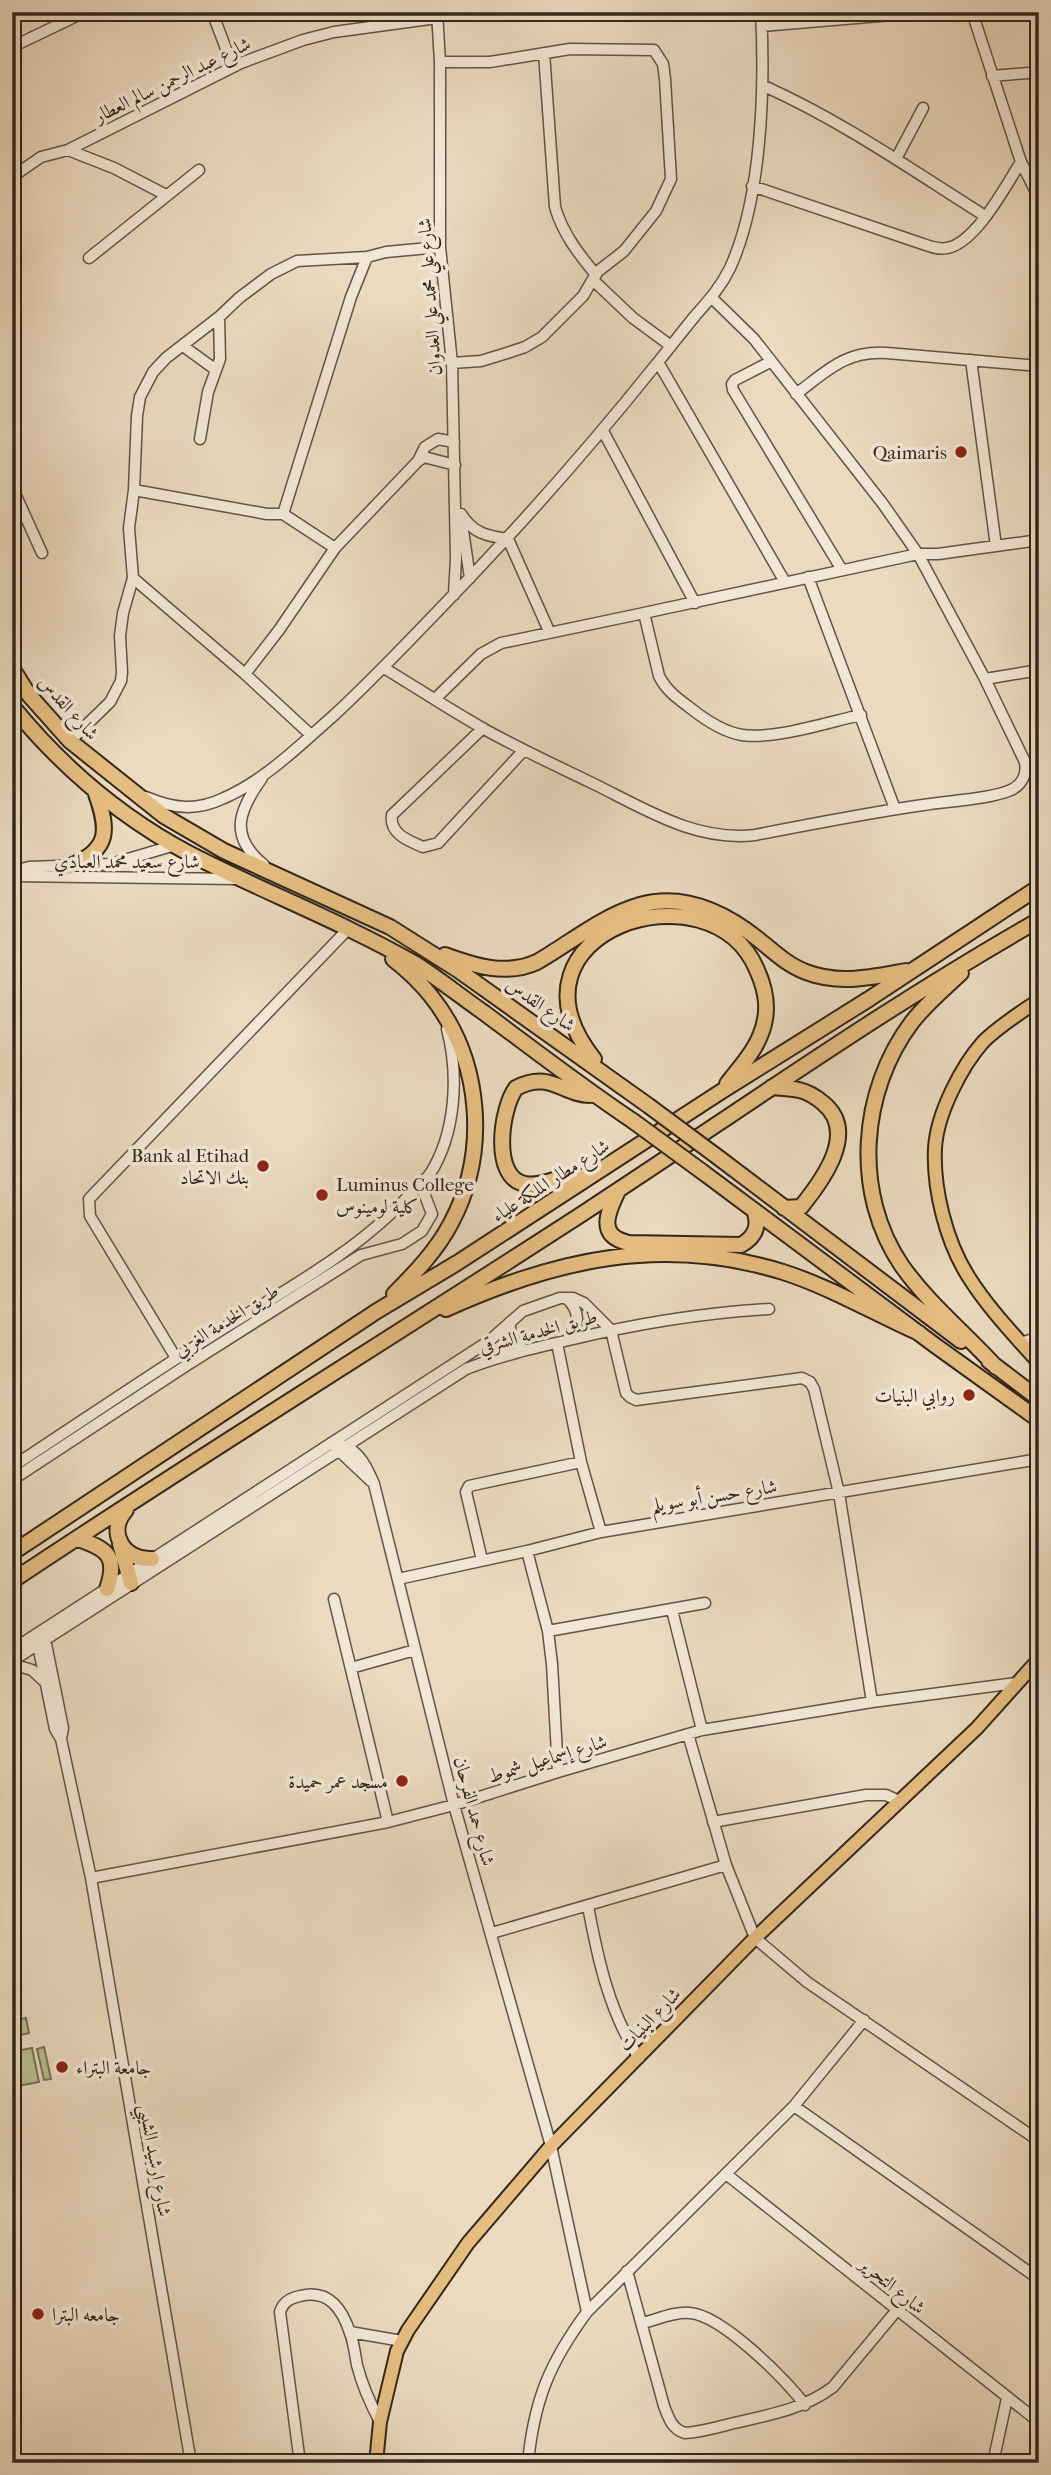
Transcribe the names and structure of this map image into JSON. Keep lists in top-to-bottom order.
{
  "streets": {
    "highway": ["شارع القدس", "شارع مطار الملكة علياء"],
    "main road": ["شارع البنيات"],
    "street": [
      "شارع عبد الرحمن سالم العطار",
      "شارع علي محمد علي العدوان",
      "شارع سعيد محمد العبادي",
      "طريق الخدمة الغربي",
      "طريق الخدمة الشرقي",
      "شارع حسن أبو سويلم",
      "شارع إسماعيل شموط",
      "شارع حمد الفرحان",
      "شارع ارشيد الشيبي",
      "شارع التحرير"
    ]
  },
  "crossings": [
    ["شارع عبد الرحمن سالم العطار", "شارع علي محمد علي العدوان"],
    ["شارع القدس", "شارع سعيد محمد العبادي"],
    ["طريق الخدمة الشرقي", "شارع حمد الفرحان"],
    ["طريق الخدمة الشرقي", "شارع ارشيد الشيبي"],
    ["شارع حسن أبو سويلم", "شارع حمد الفرحان"],
    ["شارع إسماعيل شموط", "شارع حمد الفرحان"],
    ["شارع إسماعيل شموط", "شارع البنيات"],
    ["شارع إسماعيل شموط", "شارع ارشيد الشيبي"],
    ["شارع حمد الفرحان", "شارع البنيات"]
  ],
  "places": [
    "Qaimaris",
    "Bank al Etihad بنك الاتحاد",
    "Luminus College كلية لومينوس",
    "روابي البنيات",
    "مسجد عمر حميدة",
    "جامعة البتراء",
    "جامعه البترا"
  ]
}
